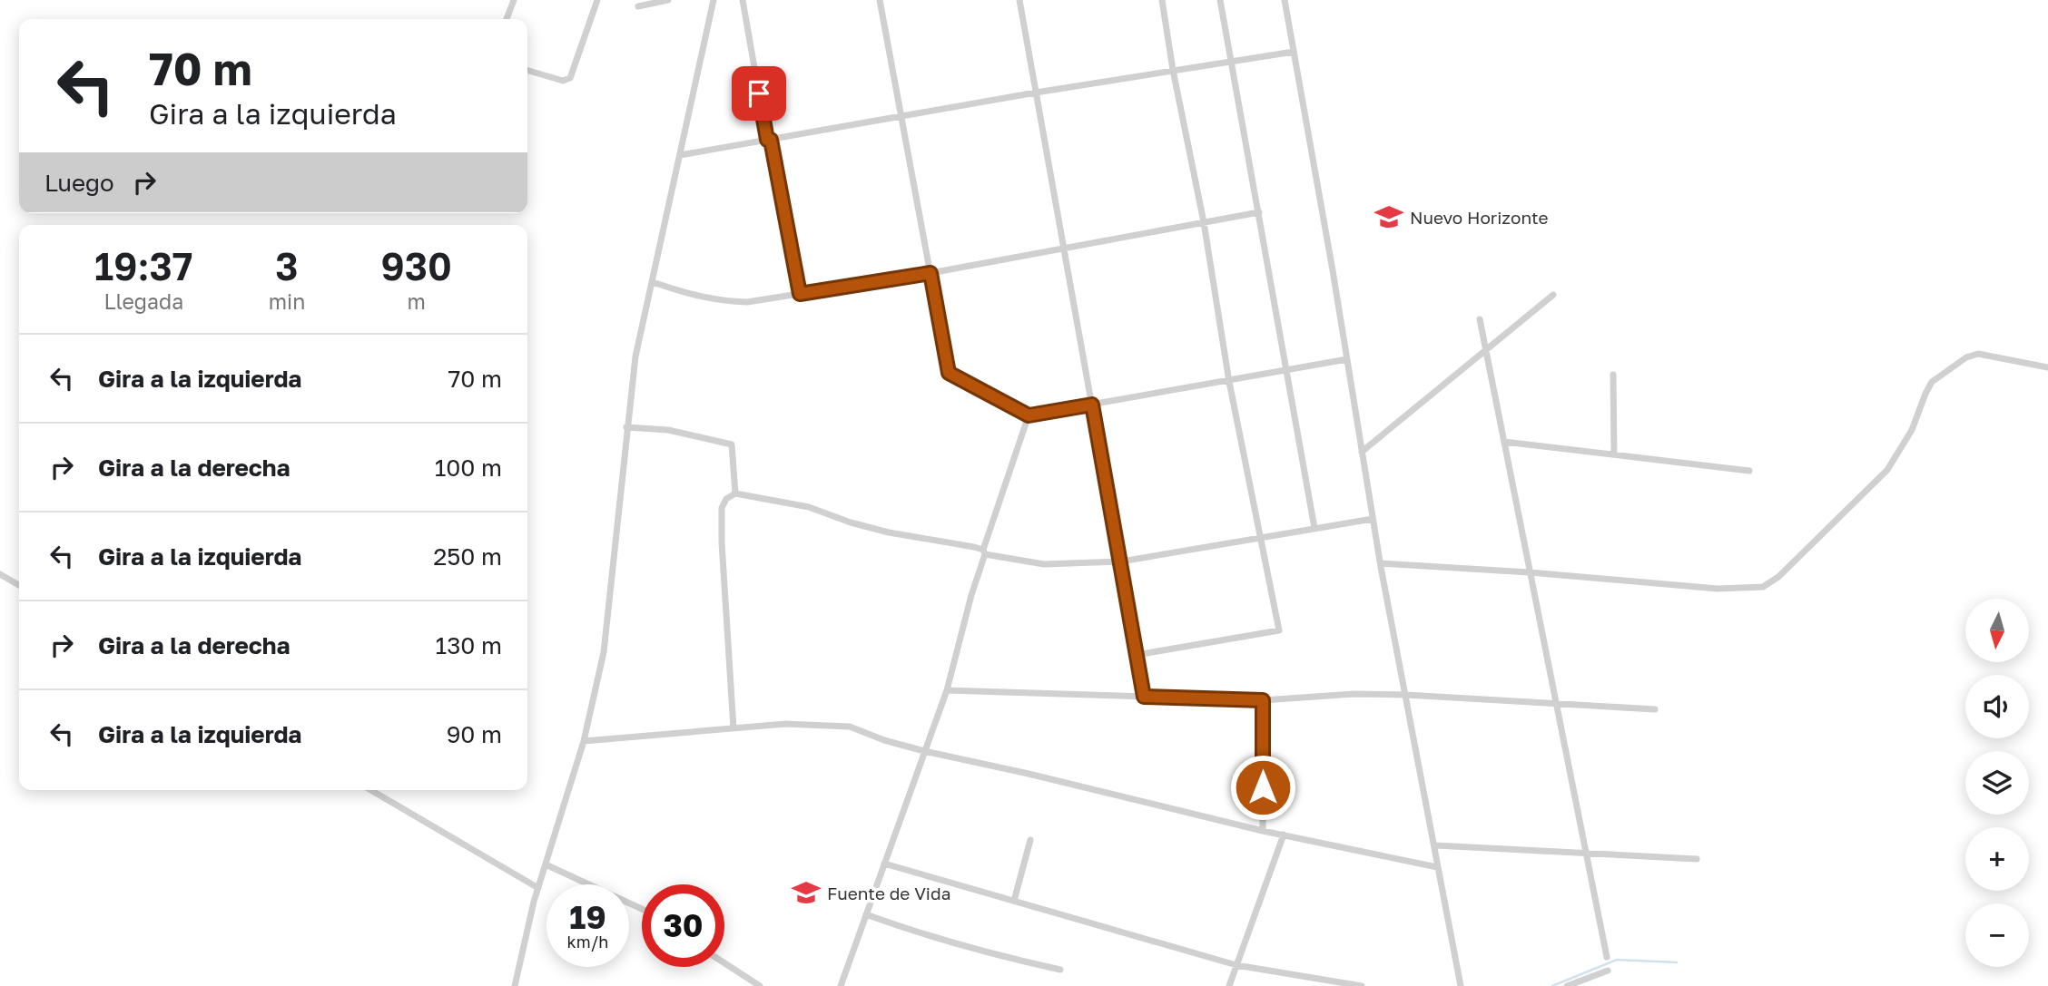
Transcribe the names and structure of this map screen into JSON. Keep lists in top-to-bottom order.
{
  "places": {
    "school or university": ["Nuevo Horizonte", "Fuente de Vida"]
  },
  "north": "bottom",
  "page": {
    "turn": ["70 m", "Gira a la izquierda"],
    "then": "Luego",
    "eta": [
      "19:37",
      "Llegada",
      "3",
      "min",
      "930",
      "m"
    ],
    "list": [
      {
        "name": "Gira a la izquierda",
        "value": "70 m"
      },
      {
        "name": "Gira a la derecha",
        "value": "100 m"
      },
      {
        "name": "Gira a la izquierda",
        "value": "250 m"
      },
      {
        "name": "Gira a la derecha",
        "value": "130 m"
      },
      {
        "name": "Gira a la izquierda",
        "value": "90 m"
      }
    ],
    "map_buttons": ["+", "−"],
    "speed": "19 km/h",
    "limit": "30"
  }
}
